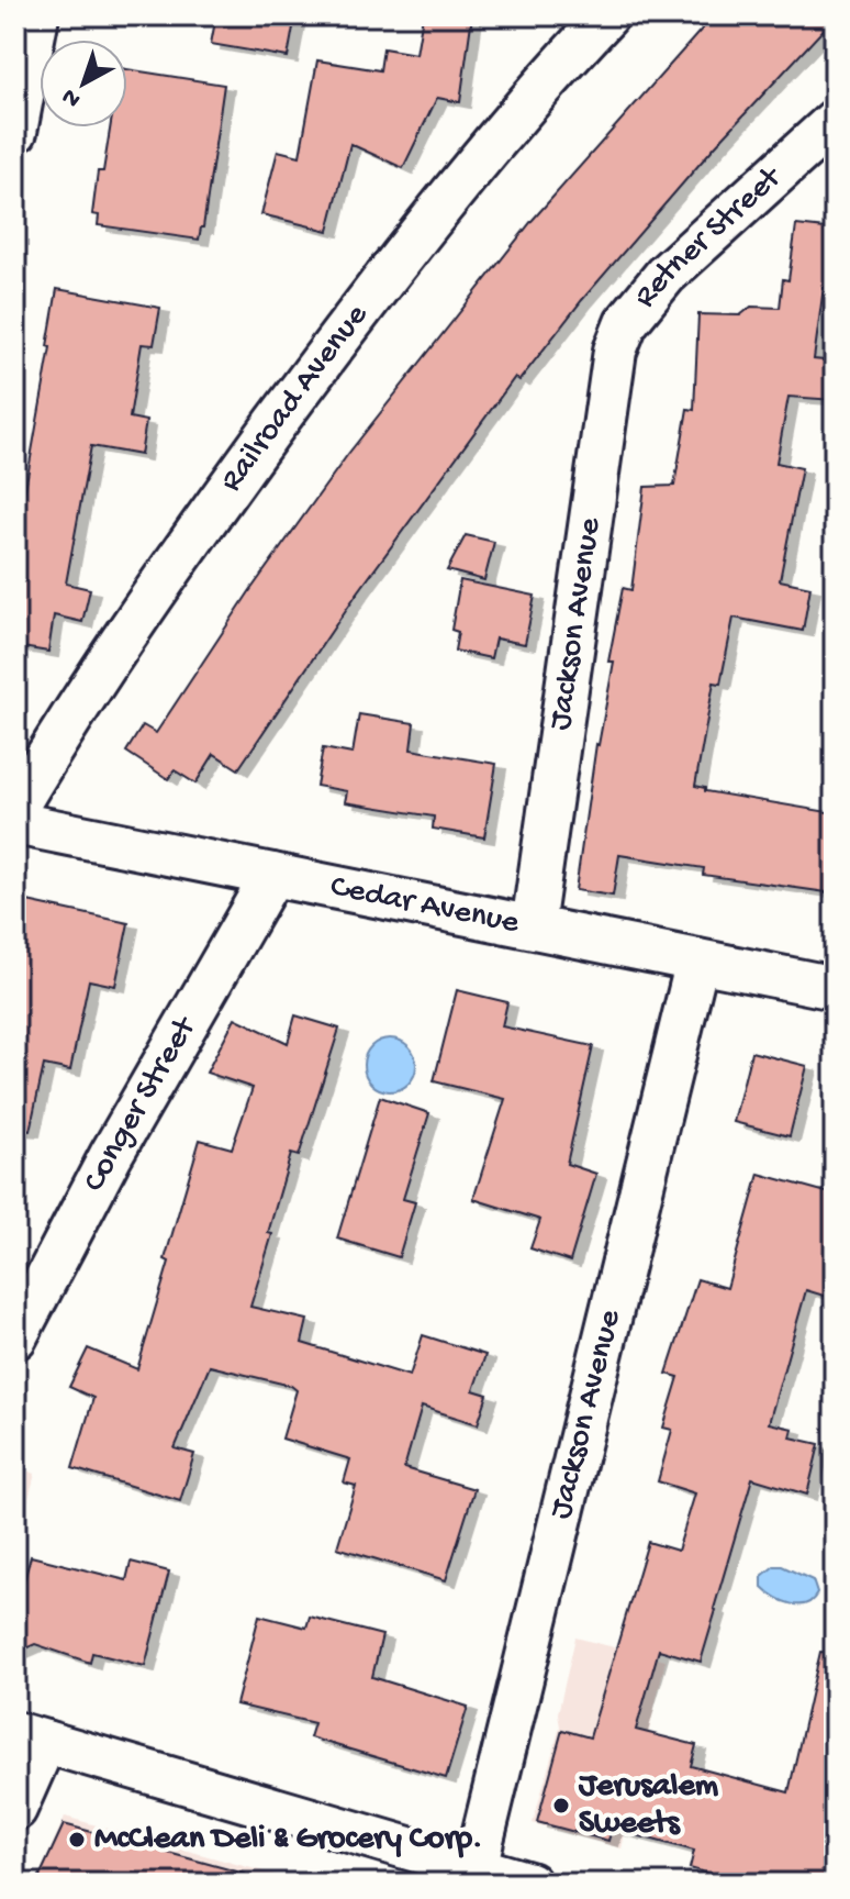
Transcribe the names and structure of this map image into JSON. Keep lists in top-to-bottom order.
{
  "streets": {
    "street": [
      "Retner Street",
      "Railroad Avenue",
      "Jackson Avenue",
      "Cedar Avenue",
      "Conger Street"
    ]
  },
  "crossings": [
    ["Retner Street", "Jackson Avenue"],
    ["Jackson Avenue", "Cedar Avenue"],
    ["Cedar Avenue", "Conger Street"]
  ],
  "places": ["Jerusalem Sweets", "McClean Deli & Grocery Corp."],
  "north": "bottom left"
}
